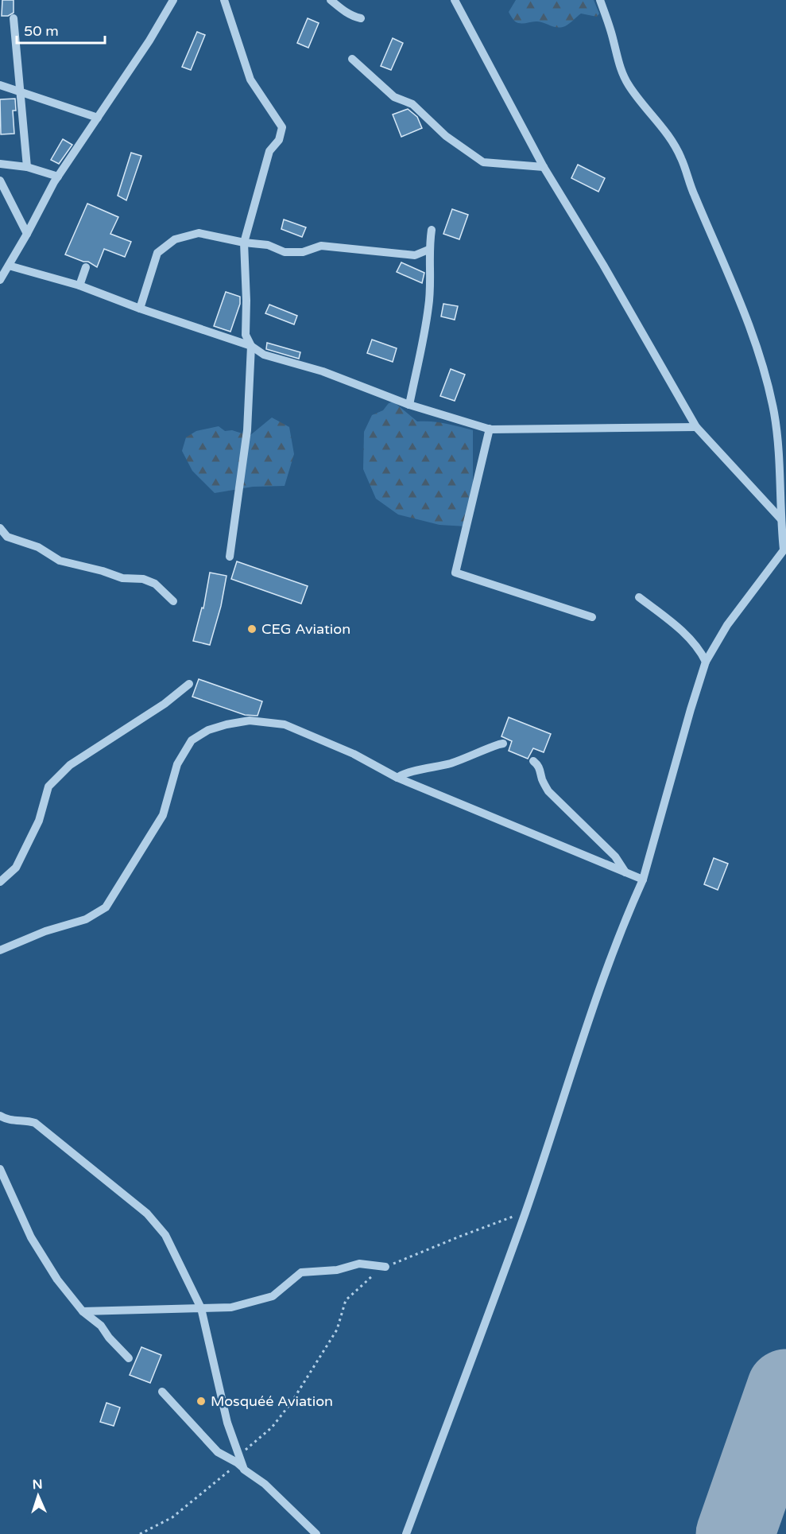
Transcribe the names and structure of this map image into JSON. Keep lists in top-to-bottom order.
{
  "places": ["CEG Aviation", "Mosquéé Aviation"],
  "scale_bar": "50 m",
  "north": "top"
}
